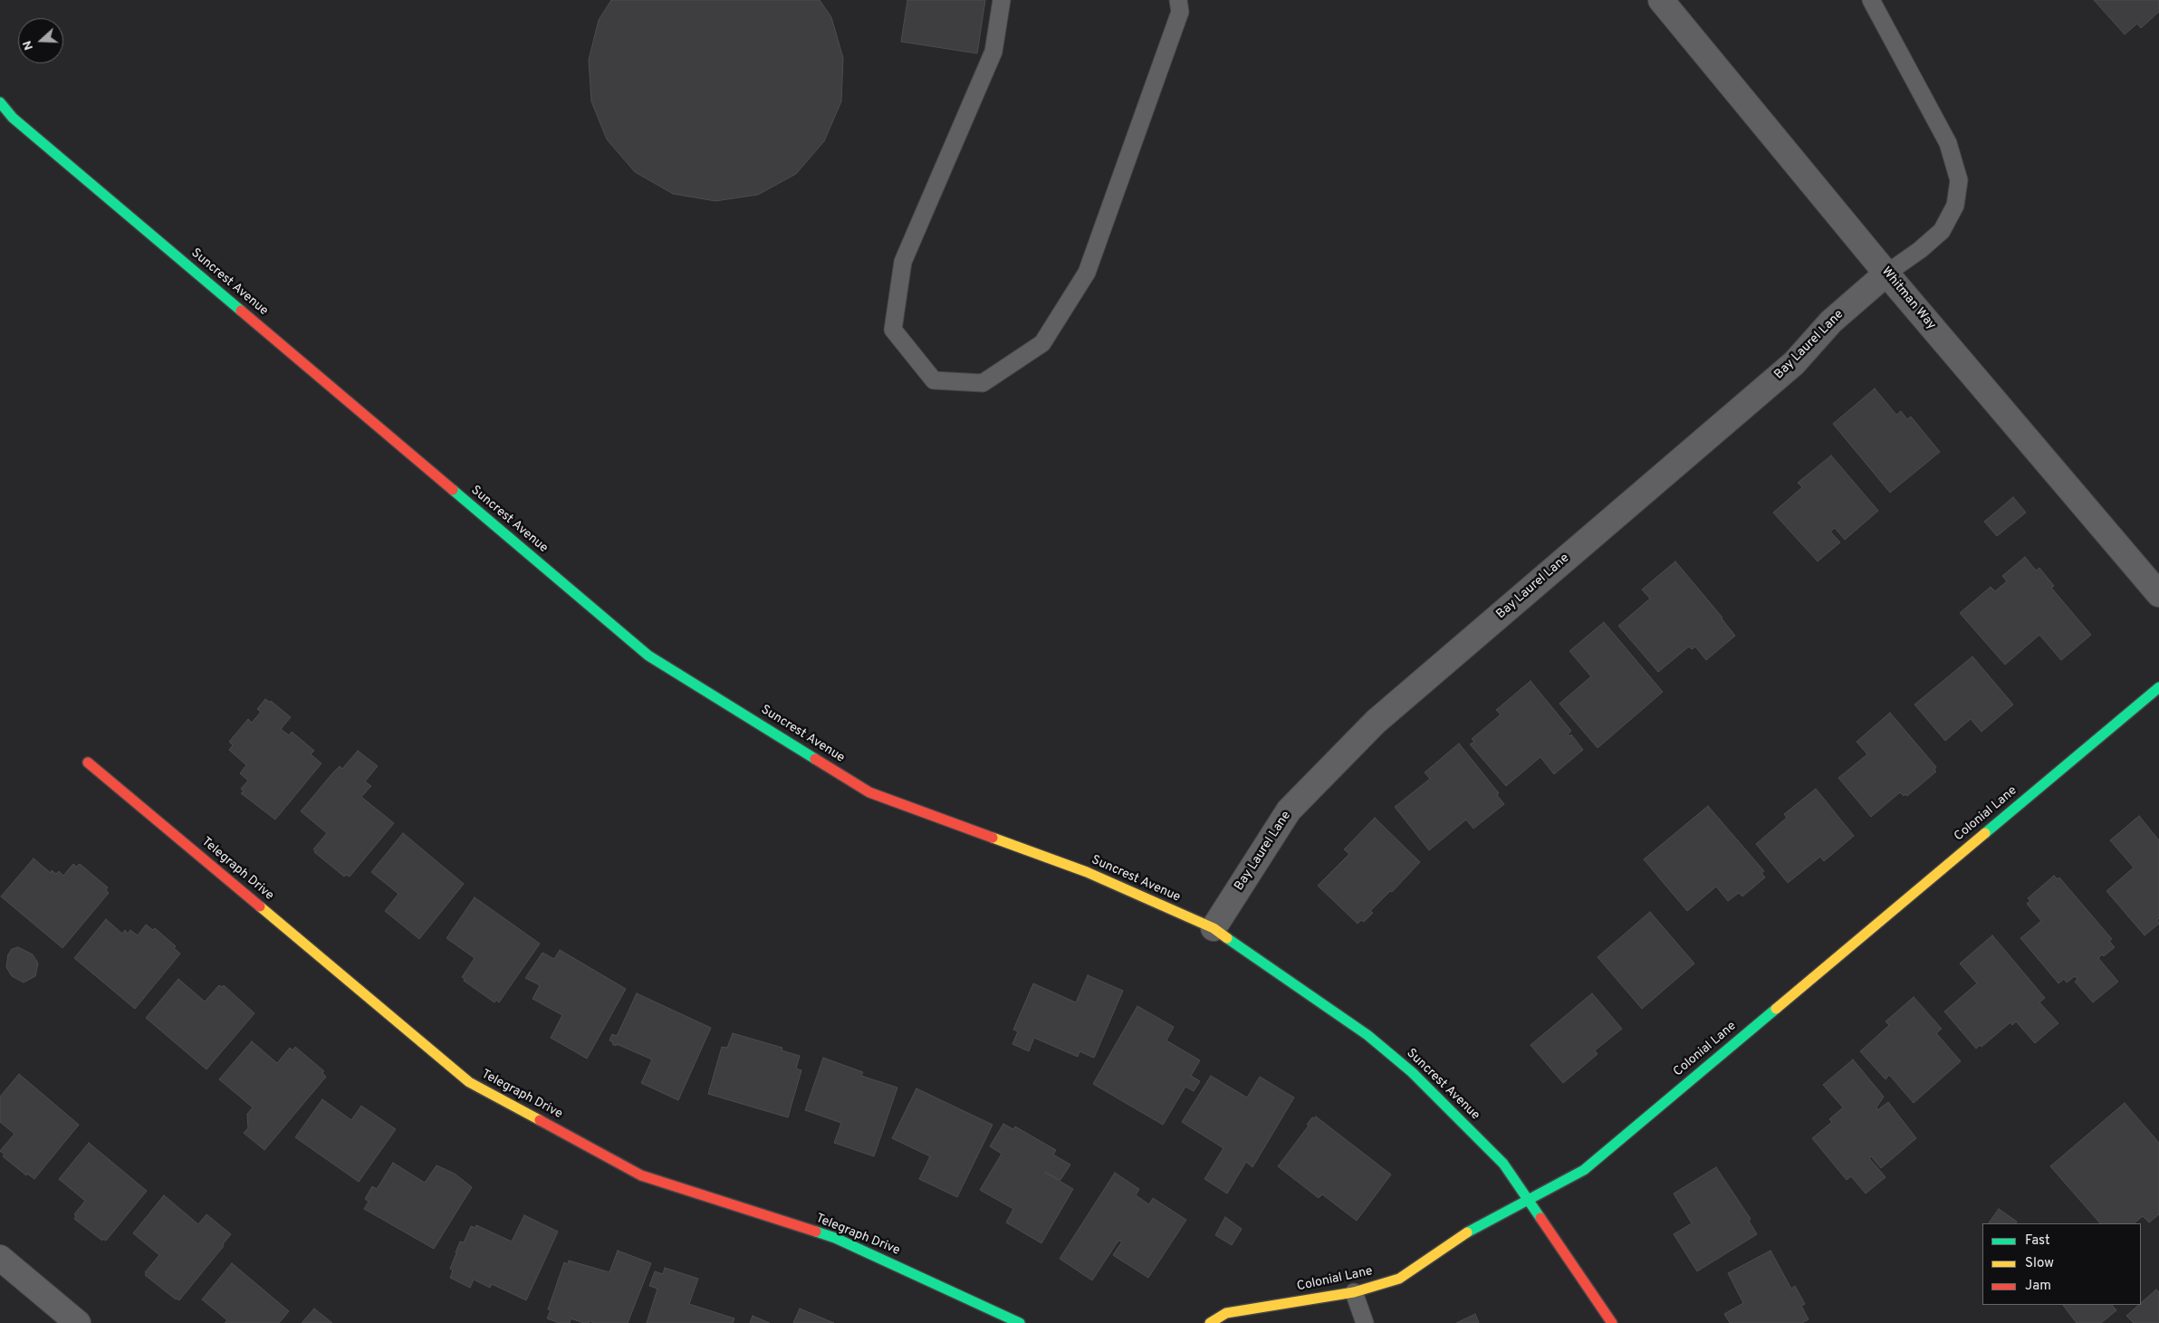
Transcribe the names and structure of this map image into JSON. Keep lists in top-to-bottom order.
{
  "streets": {
    "street": [
      "Suncrest Avenue",
      "Whitman Way",
      "Bay Laurel Lane",
      "Colonial Lane",
      "Telegraph Drive"
    ]
  },
  "crossings": [
    ["Suncrest Avenue", "Bay Laurel Lane"],
    ["Suncrest Avenue", "Colonial Lane"],
    ["Whitman Way", "Bay Laurel Lane"]
  ],
  "legend": ["Fast", "Slow", "Jam"],
  "north": "left"
}
